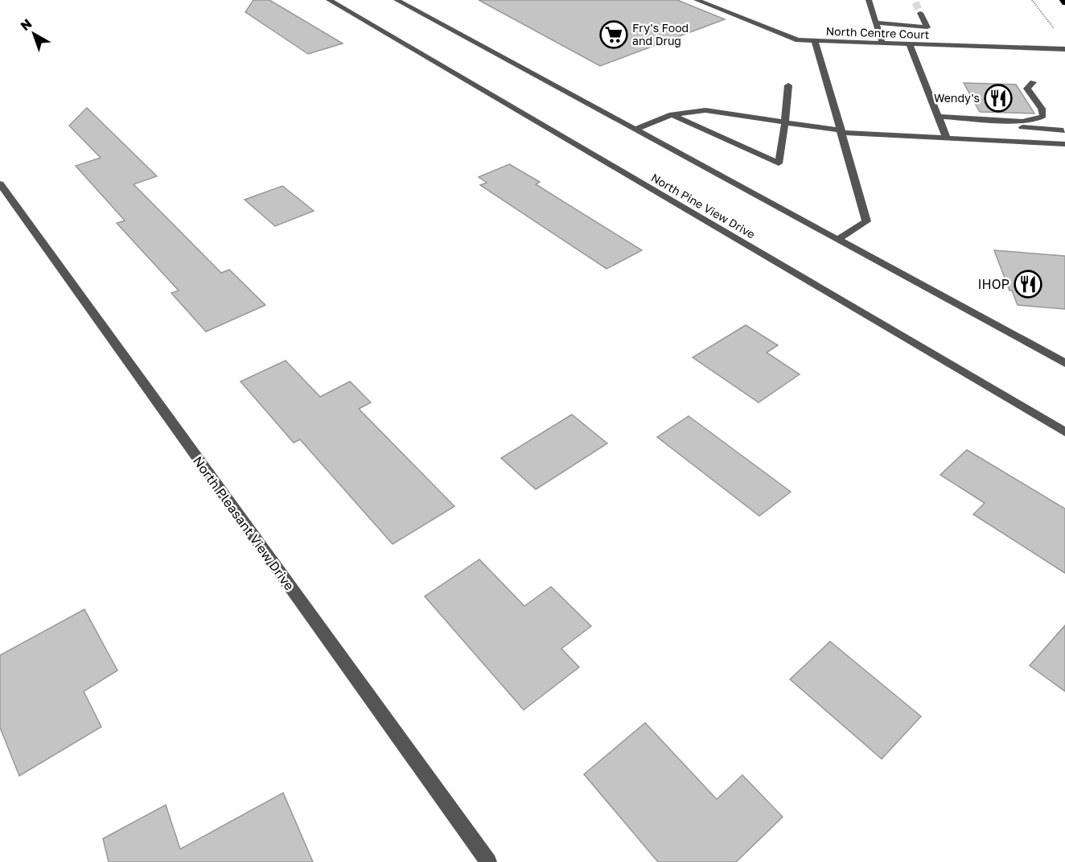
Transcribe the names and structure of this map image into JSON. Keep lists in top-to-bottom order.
{
  "streets": {
    "street": ["North Centre Court", "North Pine View Drive", "North Pleasant View Drive"]
  },
  "places": {
    "supermarket": ["Fry's Food and Drug"],
    "restaurant": ["Wendy's", "IHOP"]
  },
  "north": "top left"
}
